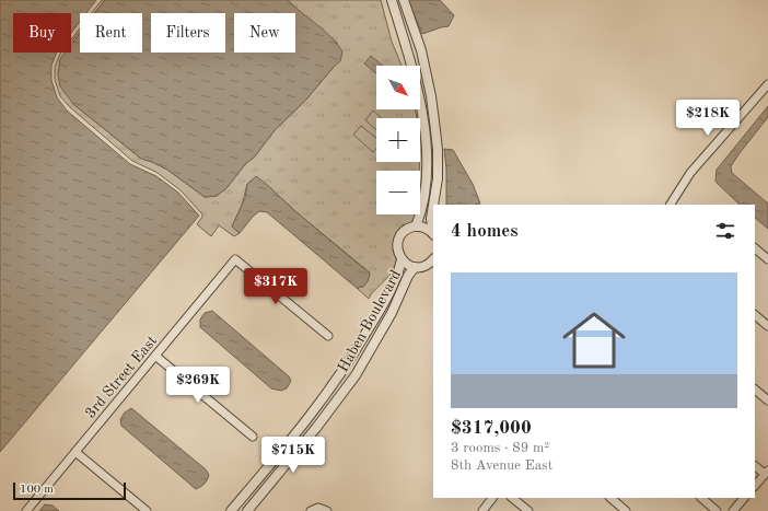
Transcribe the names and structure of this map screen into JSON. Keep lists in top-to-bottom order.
{
  "streets": {
    "street": ["Haben Boulevard", "3rd Street East"]
  },
  "scale_bar": "100 m",
  "north": "bottom right",
  "page": {
    "chip": [
      "Buy",
      "Rent",
      "Filters",
      "New"
    ],
    "map_buttons": ["+", "−"],
    "price": [
      "$218K",
      "$317K",
      "$269K",
      "$715K"
    ],
    "heading": "4 homes",
    "list": [
      {
        "name": "$317,000",
        "note": "3 rooms · 89 m² · 8th Avenue East"
      }
    ],
    "scale": "100 m"
  }
}
